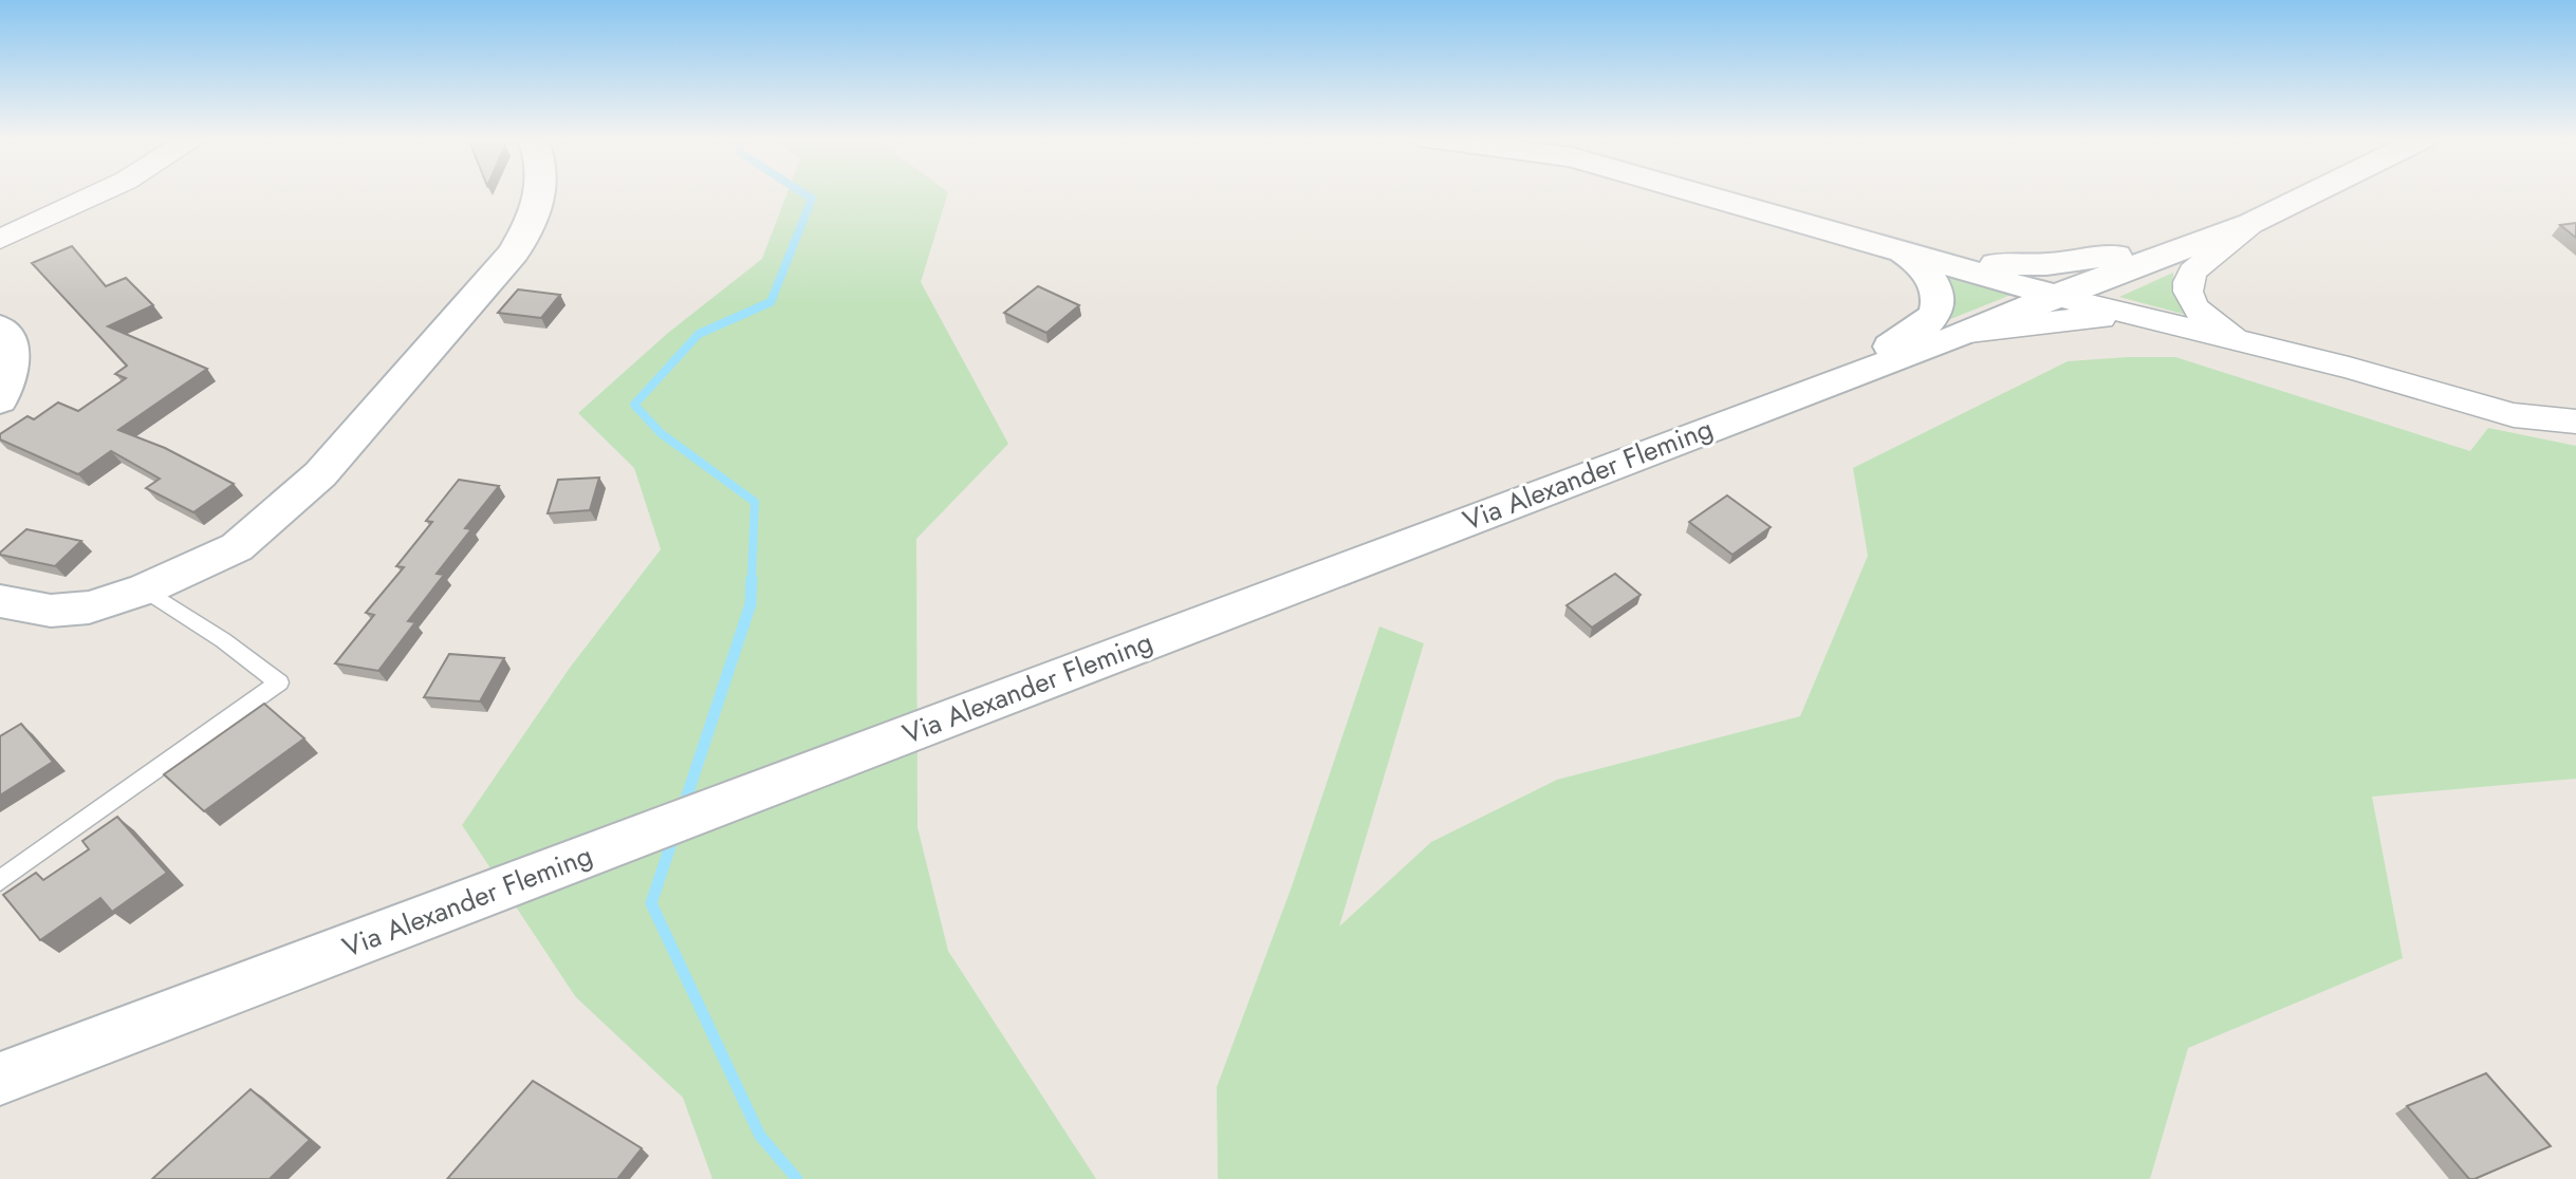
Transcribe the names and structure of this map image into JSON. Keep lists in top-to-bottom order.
{
  "streets": {
    "main road": ["Via Alexander Fleming"]
  }
}
